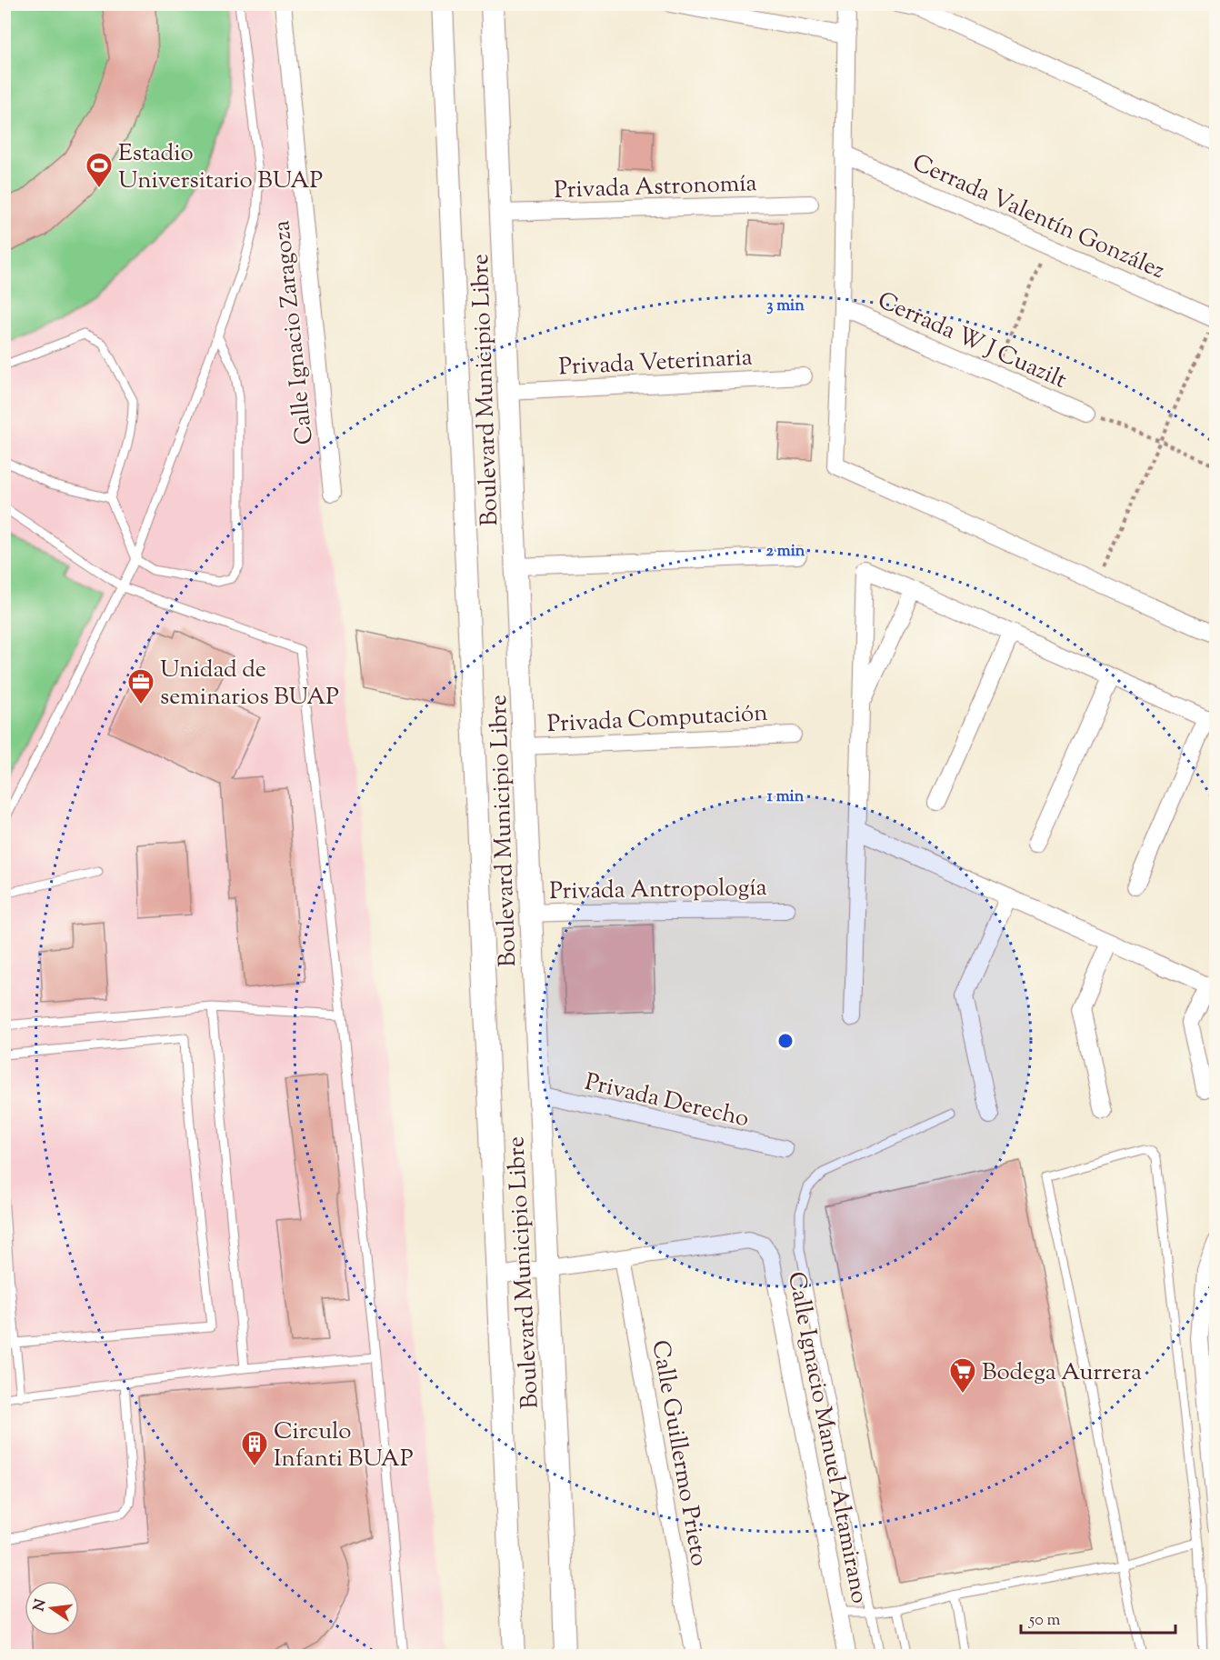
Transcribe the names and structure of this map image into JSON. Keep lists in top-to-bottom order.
{
  "streets": {
    "main road": ["Boulevard Municipio Libre"],
    "street": [
      "Privada Astronomía",
      "Cerrada Valentín González",
      "Calle Ignacio Zaragoza",
      "Cerrada W J Cuazilt",
      "Privada Veterinaria",
      "Privada Computación",
      "Privada Antropología",
      "Privada Derecho",
      "Calle Ignacio Manuel Altamirano",
      "Calle Guillermo Prieto"
    ]
  },
  "crossings": [
    ["Privada Astronomía", "Boulevard Municipio Libre"],
    ["Privada Veterinaria", "Boulevard Municipio Libre"],
    ["Boulevard Municipio Libre", "Privada Computación"],
    ["Boulevard Municipio Libre", "Privada Antropología"],
    ["Boulevard Municipio Libre", "Privada Derecho"],
    ["Calle Ignacio Manuel Altamirano", "Calle Guillermo Prieto"]
  ],
  "places": {
    "sports": ["Estadio Universitario BUAP"],
    "office": ["Unidad de seminarios BUAP"],
    "supermarket": ["Bodega Aurrera"],
    "building": ["Circulo Infanti BUAP"]
  },
  "scale_bar": "50 m",
  "north": "left",
  "rings": ["3 min", "2 min", "1 min"]
}
